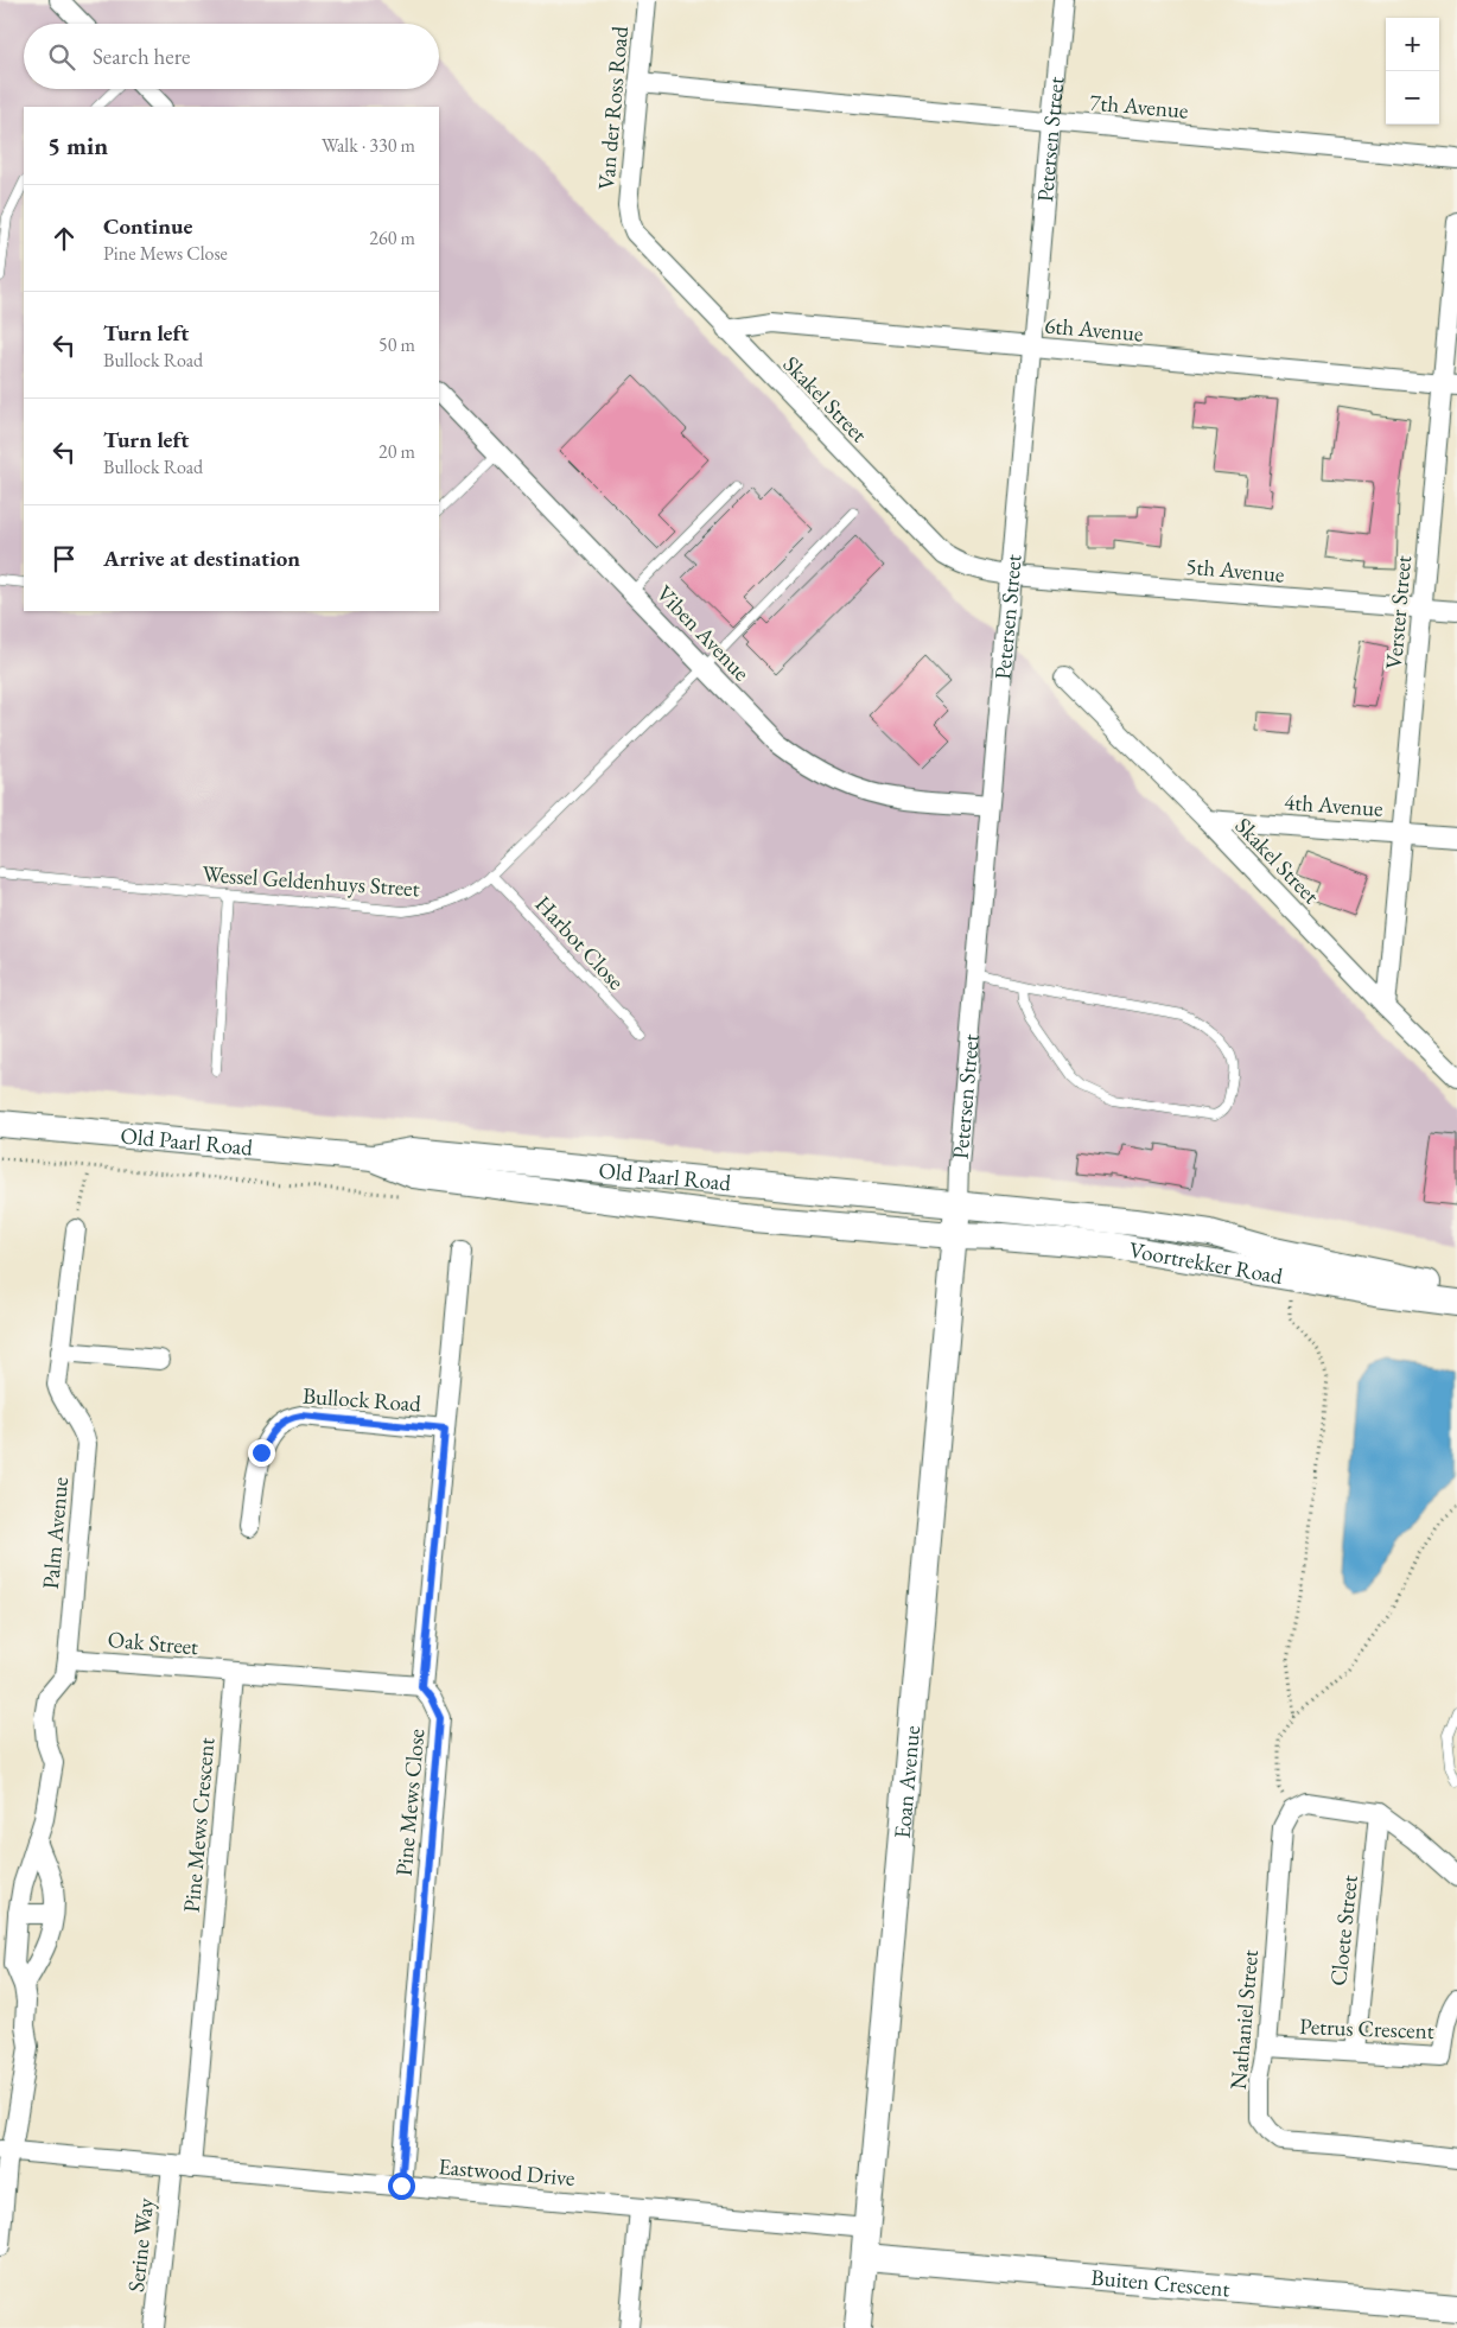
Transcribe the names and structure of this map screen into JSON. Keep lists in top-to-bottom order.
{
  "streets": {
    "main road": [
      "Petersen Street",
      "Old Paarl Road",
      "Voortrekker Road",
      "Eoan Avenue",
      "Buiten Crescent"
    ],
    "street": [
      "7th Avenue",
      "Van der Ross Road",
      "6th Avenue",
      "Skakel Street",
      "5th Avenue",
      "Verster Street",
      "Viben Avenue",
      "4th Avenue",
      "Bullock Road",
      "Palm Avenue",
      "Oak Street",
      "Pine Mews Close",
      "Pine Mews Crescent",
      "Cloete Street",
      "Nathaniel Street",
      "Petrus Crescent",
      "Eastwood Drive",
      "Serine Way"
    ],
    "lane": ["Wessel Geldenhuys Street", "Harbot Close"]
  },
  "crossings": [
    ["7th Avenue", "Van der Ross Road"],
    ["7th Avenue", "Petersen Street"],
    ["Van der Ross Road", "Skakel Street"],
    ["Petersen Street", "6th Avenue"],
    ["Petersen Street", "Skakel Street"],
    ["Petersen Street", "5th Avenue"],
    ["Petersen Street", "Viben Avenue"],
    ["Petersen Street", "Old Paarl Road"],
    ["Petersen Street", "Voortrekker Road"],
    ["Petersen Street", "Eoan Avenue"],
    ["6th Avenue", "Skakel Street"],
    ["6th Avenue", "Verster Street"],
    ["Skakel Street", "5th Avenue"],
    ["Skakel Street", "Verster Street"],
    ["Skakel Street", "4th Avenue"],
    ["5th Avenue", "Verster Street"],
    ["Verster Street", "4th Avenue"],
    ["Viben Avenue", "Wessel Geldenhuys Street"],
    ["Wessel Geldenhuys Street", "Harbot Close"],
    ["Old Paarl Road", "Voortrekker Road"],
    ["Old Paarl Road", "Eoan Avenue"],
    ["Voortrekker Road", "Eoan Avenue"],
    ["Palm Avenue", "Oak Street"],
    ["Palm Avenue", "Eastwood Drive"],
    ["Oak Street", "Pine Mews Crescent"],
    ["Eoan Avenue", "Eastwood Drive"],
    ["Eoan Avenue", "Buiten Crescent"],
    ["Pine Mews Close", "Eastwood Drive"],
    ["Pine Mews Crescent", "Eastwood Drive"],
    ["Pine Mews Crescent", "Serine Way"],
    ["Cloete Street", "Petrus Crescent"],
    ["Nathaniel Street", "Petrus Crescent"],
    ["Eastwood Drive", "Serine Way"]
  ],
  "page": {
    "map_buttons": ["+", "−"],
    "search": "Search here",
    "heading": ["5 min", "Walk · 330 m"],
    "list": [
      ["Continue", "Pine Mews Close", "260 m"],
      ["Turn left", "Bullock Road", "50 m"],
      ["Turn left", "Bullock Road", "20 m"],
      "Arrive at destination"
    ]
  }
}
